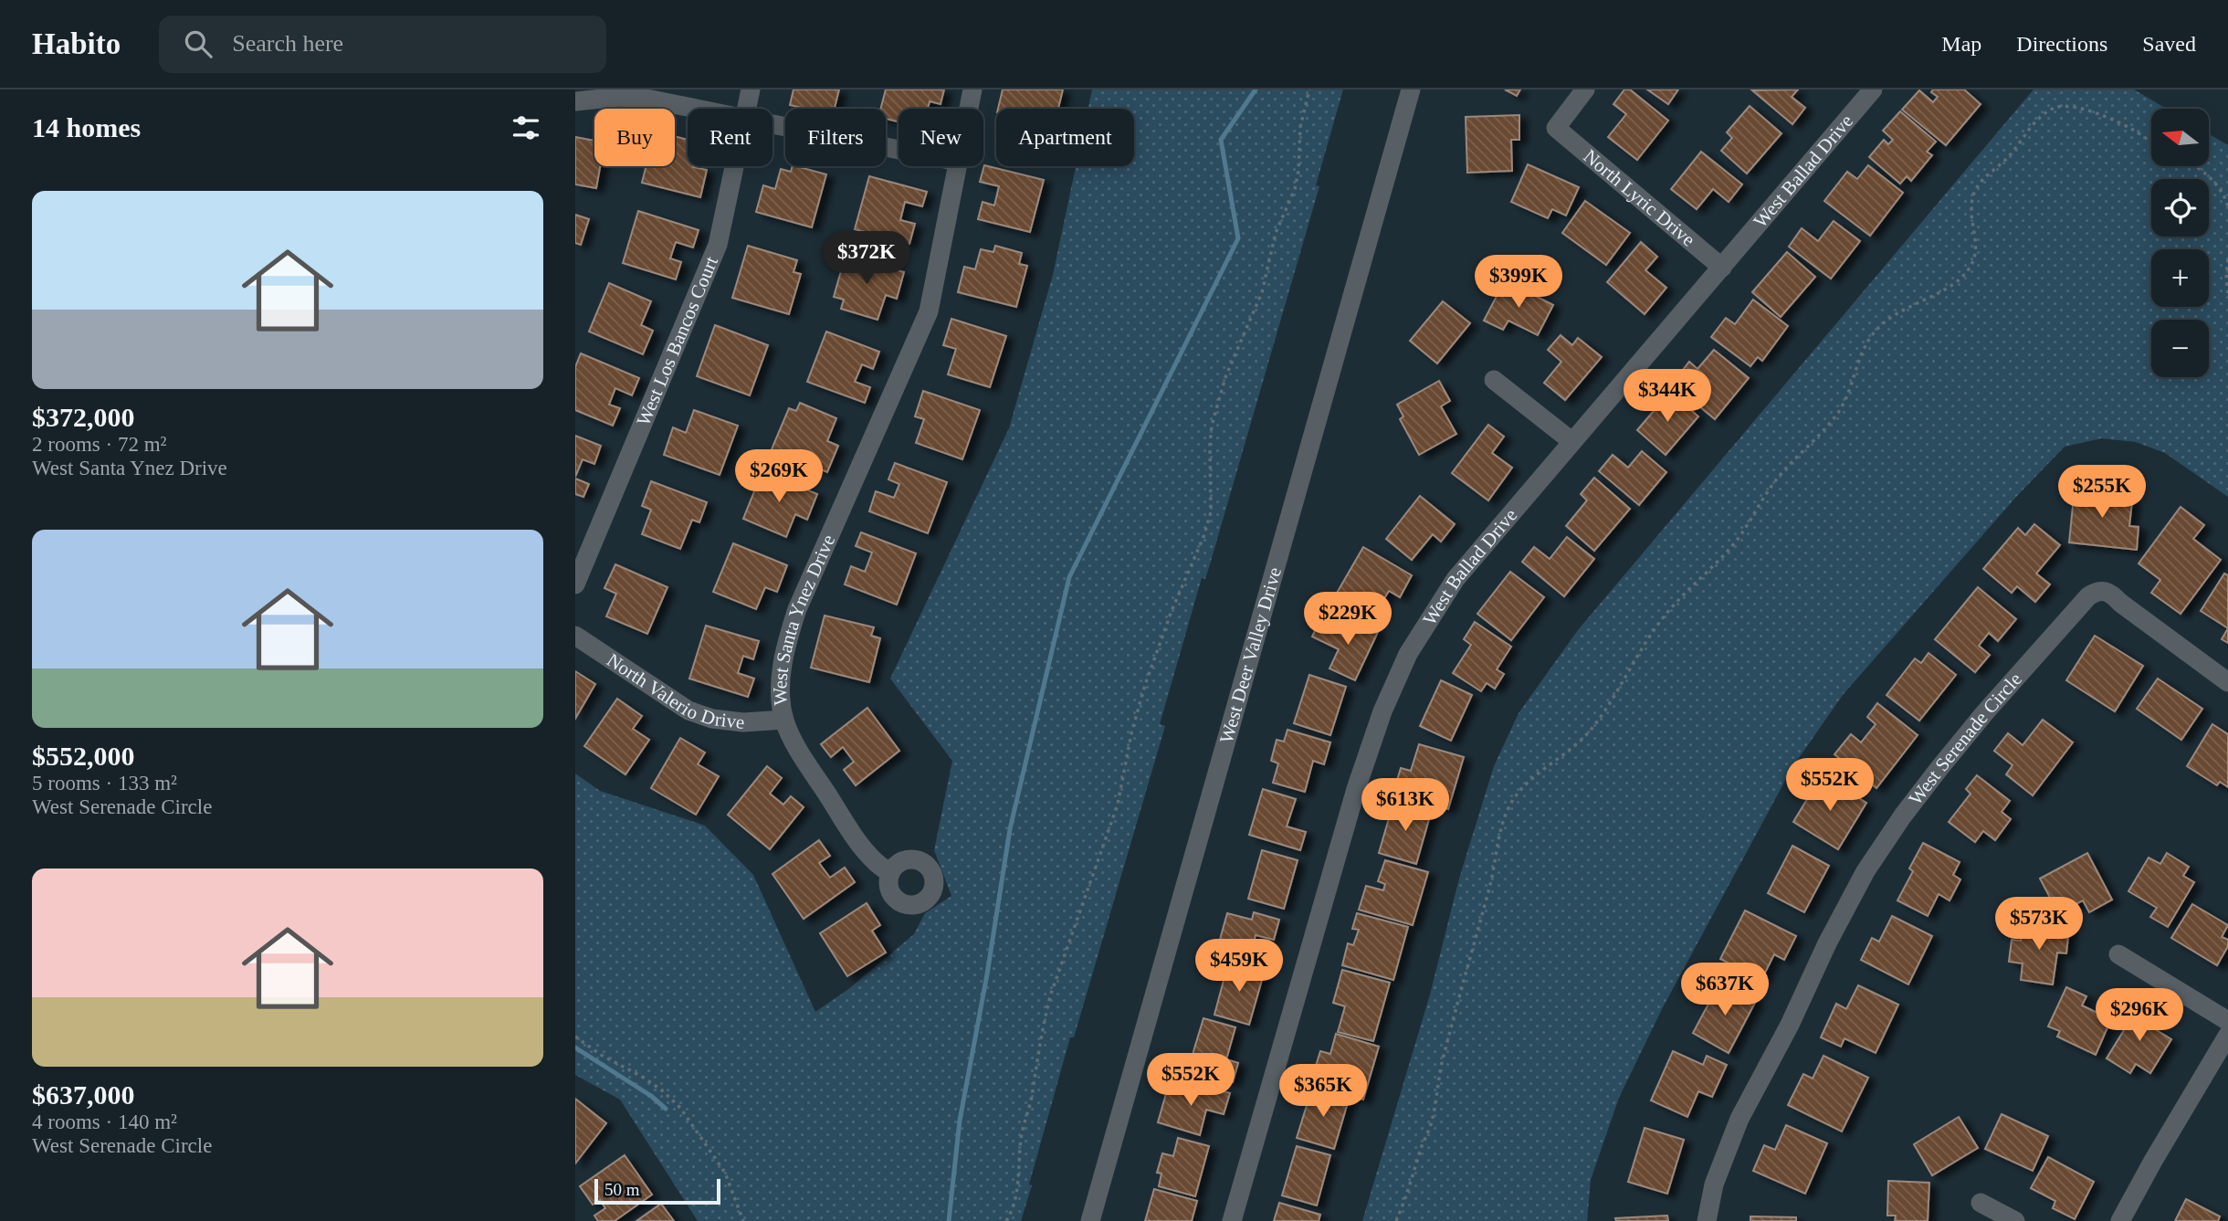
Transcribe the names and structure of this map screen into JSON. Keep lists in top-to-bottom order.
{
  "streets": {
    "street": [
      "West Ballad Drive",
      "North Lyric Drive",
      "West Los Bancos Court",
      "West Santa Ynez Drive",
      "West Deer Valley Drive",
      "North Valerio Drive",
      "West Serenade Circle"
    ]
  },
  "crossings": [
    ["West Ballad Drive", "North Lyric Drive"],
    ["West Santa Ynez Drive", "North Valerio Drive"]
  ],
  "scale_bar": "50 m",
  "north": "left",
  "page": {
    "header": "Habito",
    "search": "Search here",
    "nav": ["Map", "Directions", "Saved"],
    "heading": "14 homes",
    "map_buttons": ["+", "−"],
    "chip": [
      "Buy",
      "Rent",
      "Filters",
      "New",
      "Apartment"
    ],
    "list": [
      {
        "name": "$372,000",
        "note": "2 rooms · 72 m² · West Santa Ynez Drive"
      },
      {
        "name": "$552,000",
        "note": "5 rooms · 133 m² · West Serenade Circle"
      },
      {
        "name": "$637,000",
        "note": "4 rooms · 140 m² · West Serenade Circle"
      }
    ],
    "price": [
      "$372K",
      "$399K",
      "$344K",
      "$269K",
      "$255K",
      "$229K",
      "$552K",
      "$613K",
      "$573K",
      "$459K",
      "$637K",
      "$296K",
      "$552K",
      "$365K"
    ],
    "scale": "50 m"
  }
}
